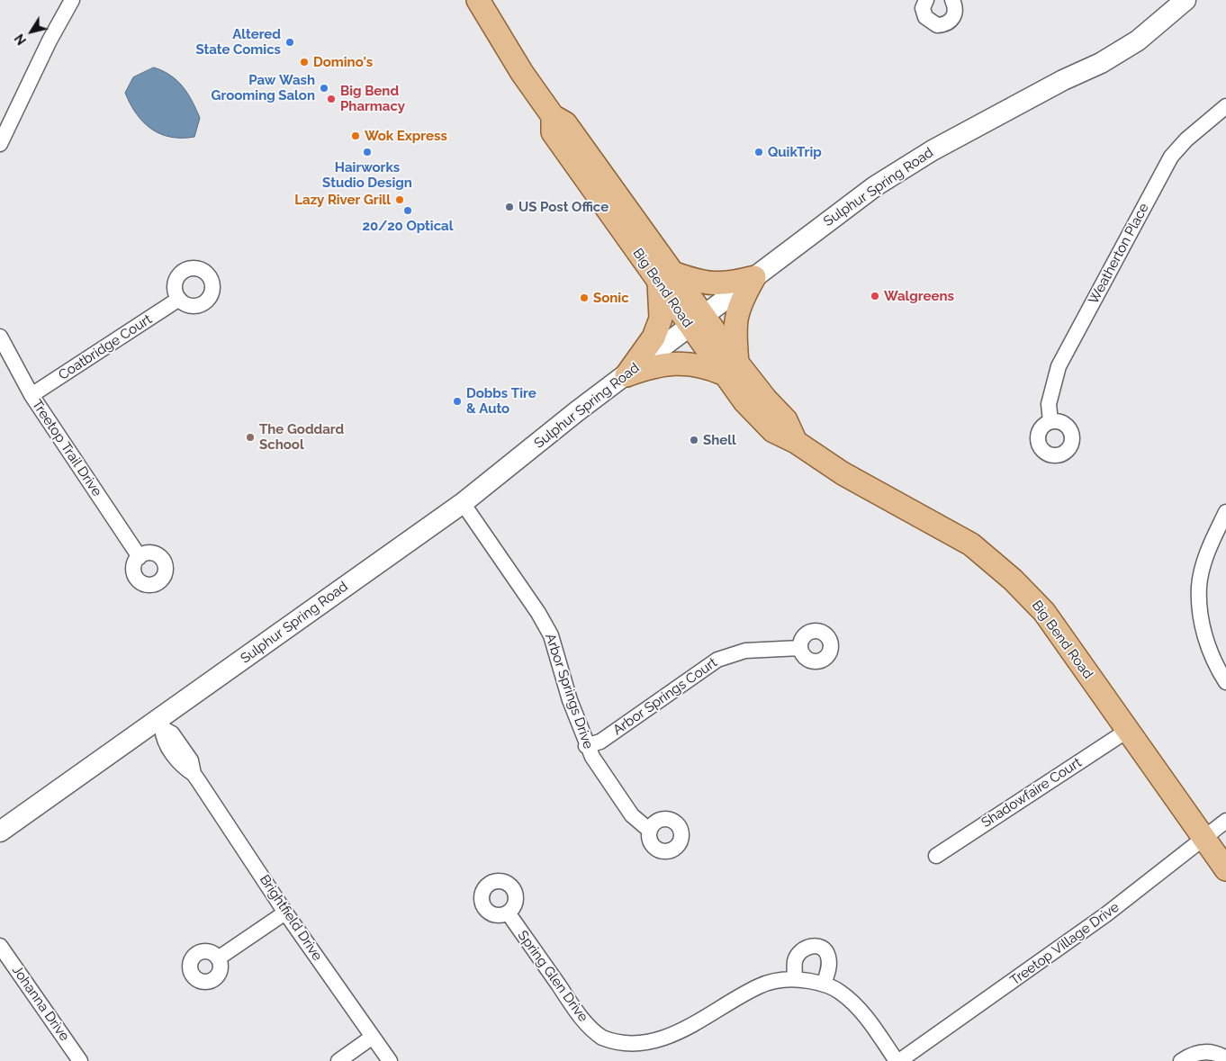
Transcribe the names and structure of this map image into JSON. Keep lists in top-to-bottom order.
{
  "streets": {
    "main road": ["Sulphur Spring Road", "Big Bend Road"],
    "street": [
      "Weatherton Place",
      "Coatbridge Court",
      "Treetop Trail Drive",
      "Arbor Springs Drive",
      "Arbor Springs Court",
      "Shadowfaire Court",
      "Brightfield Drive",
      "Treetop Village Drive",
      "Spring Glen Drive",
      "Johanna Drive"
    ]
  },
  "crossings": [
    ["Sulphur Spring Road", "Big Bend Road"],
    ["Sulphur Spring Road", "Arbor Springs Drive"],
    ["Sulphur Spring Road", "Brightfield Drive"],
    ["Big Bend Road", "Shadowfaire Court"],
    ["Big Bend Road", "Treetop Village Drive"],
    ["Coatbridge Court", "Treetop Trail Drive"],
    ["Arbor Springs Drive", "Arbor Springs Court"],
    ["Treetop Village Drive", "Spring Glen Drive"]
  ],
  "places": [
    "Altered State Comics",
    "Domino's",
    "Paw Wash Grooming Salon",
    "Big Bend Pharmacy",
    "Wok Express",
    "Hairworks Studio Design",
    "QuikTrip",
    "Lazy River Grill",
    "US Post Office",
    "20/20 Optical",
    "Walgreens",
    "Sonic",
    "Dobbs Tire & Auto",
    "The Goddard School",
    "Shell"
  ],
  "north": "bottom left"
}
